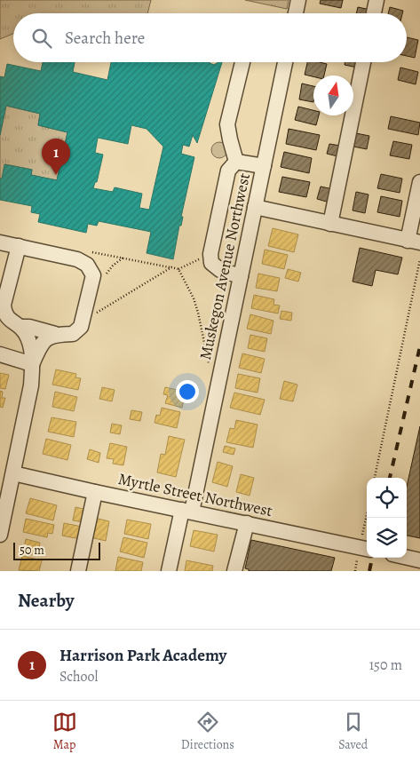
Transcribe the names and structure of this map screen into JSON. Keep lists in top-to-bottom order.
{
  "streets": {
    "street": ["Muskegon Avenue Northwest", "Myrtle Street Northwest"]
  },
  "crossings": [
    ["Muskegon Avenue Northwest", "Myrtle Street Northwest"]
  ],
  "scale_bar": "50 m",
  "north": "top",
  "page": {
    "search": "Search here",
    "pins": "1",
    "scale": "50 m",
    "heading": "Nearby",
    "list": [
      {
        "mark": "1",
        "name": "Harrison Park Academy",
        "note": "School",
        "value": "150 m"
      }
    ],
    "nav": ["Map", "Directions", "Saved"]
  }
}
